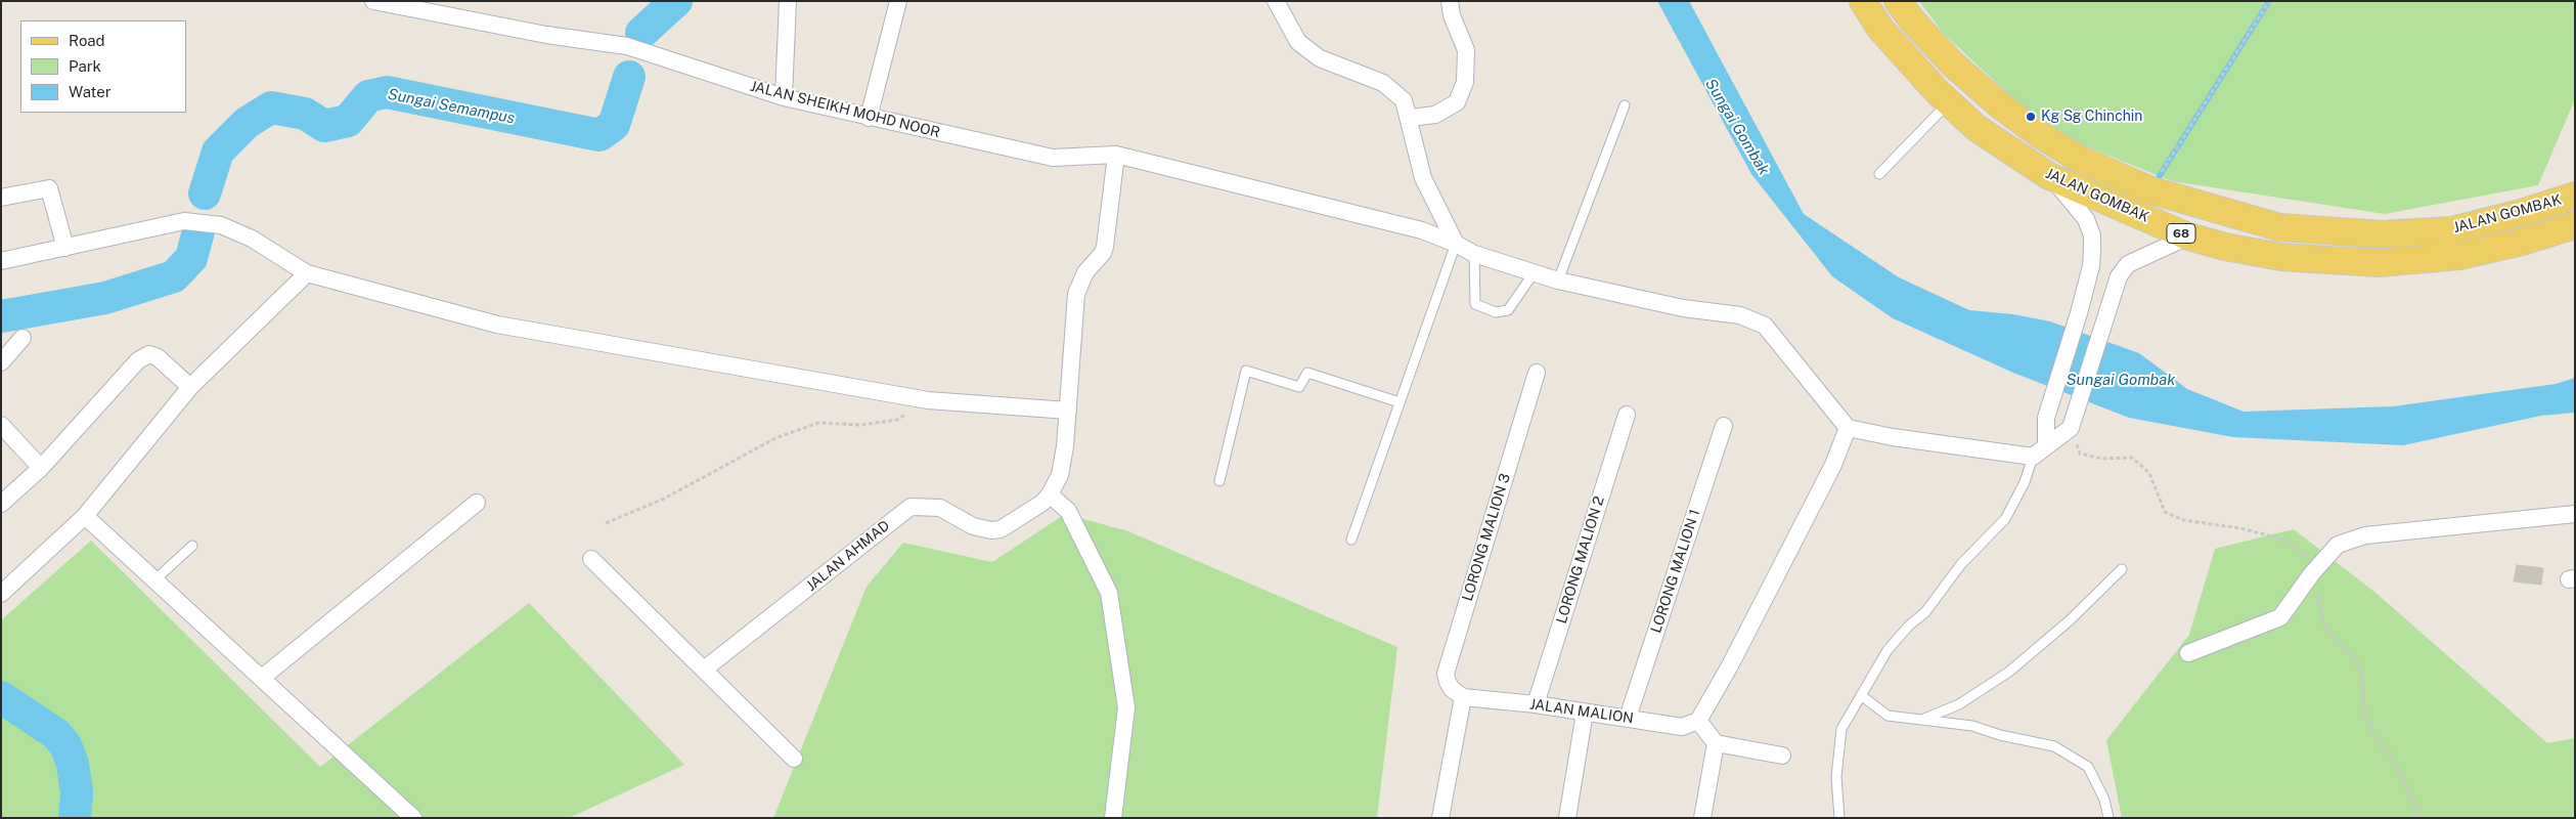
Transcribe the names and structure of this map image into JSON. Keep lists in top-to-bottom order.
{
  "streets": {
    "main road": ["JALAN GOMBAK", "68"],
    "street": [
      "JALAN SHEIKH MOHD NOOR",
      "LORONG MALION 3",
      "JALAN AHMAD",
      "LORONG MALION 2",
      "LORONG MALION 1",
      "JALAN MALION"
    ]
  },
  "crossings": [
    ["LORONG MALION 3", "JALAN MALION"],
    ["LORONG MALION 2", "JALAN MALION"],
    ["LORONG MALION 1", "JALAN MALION"]
  ],
  "water": ["Sungai Semampus", "Sungai Gombak"],
  "places": ["Kg Sg Chinchin"],
  "legend": ["Road", "Park", "Water"]
}
